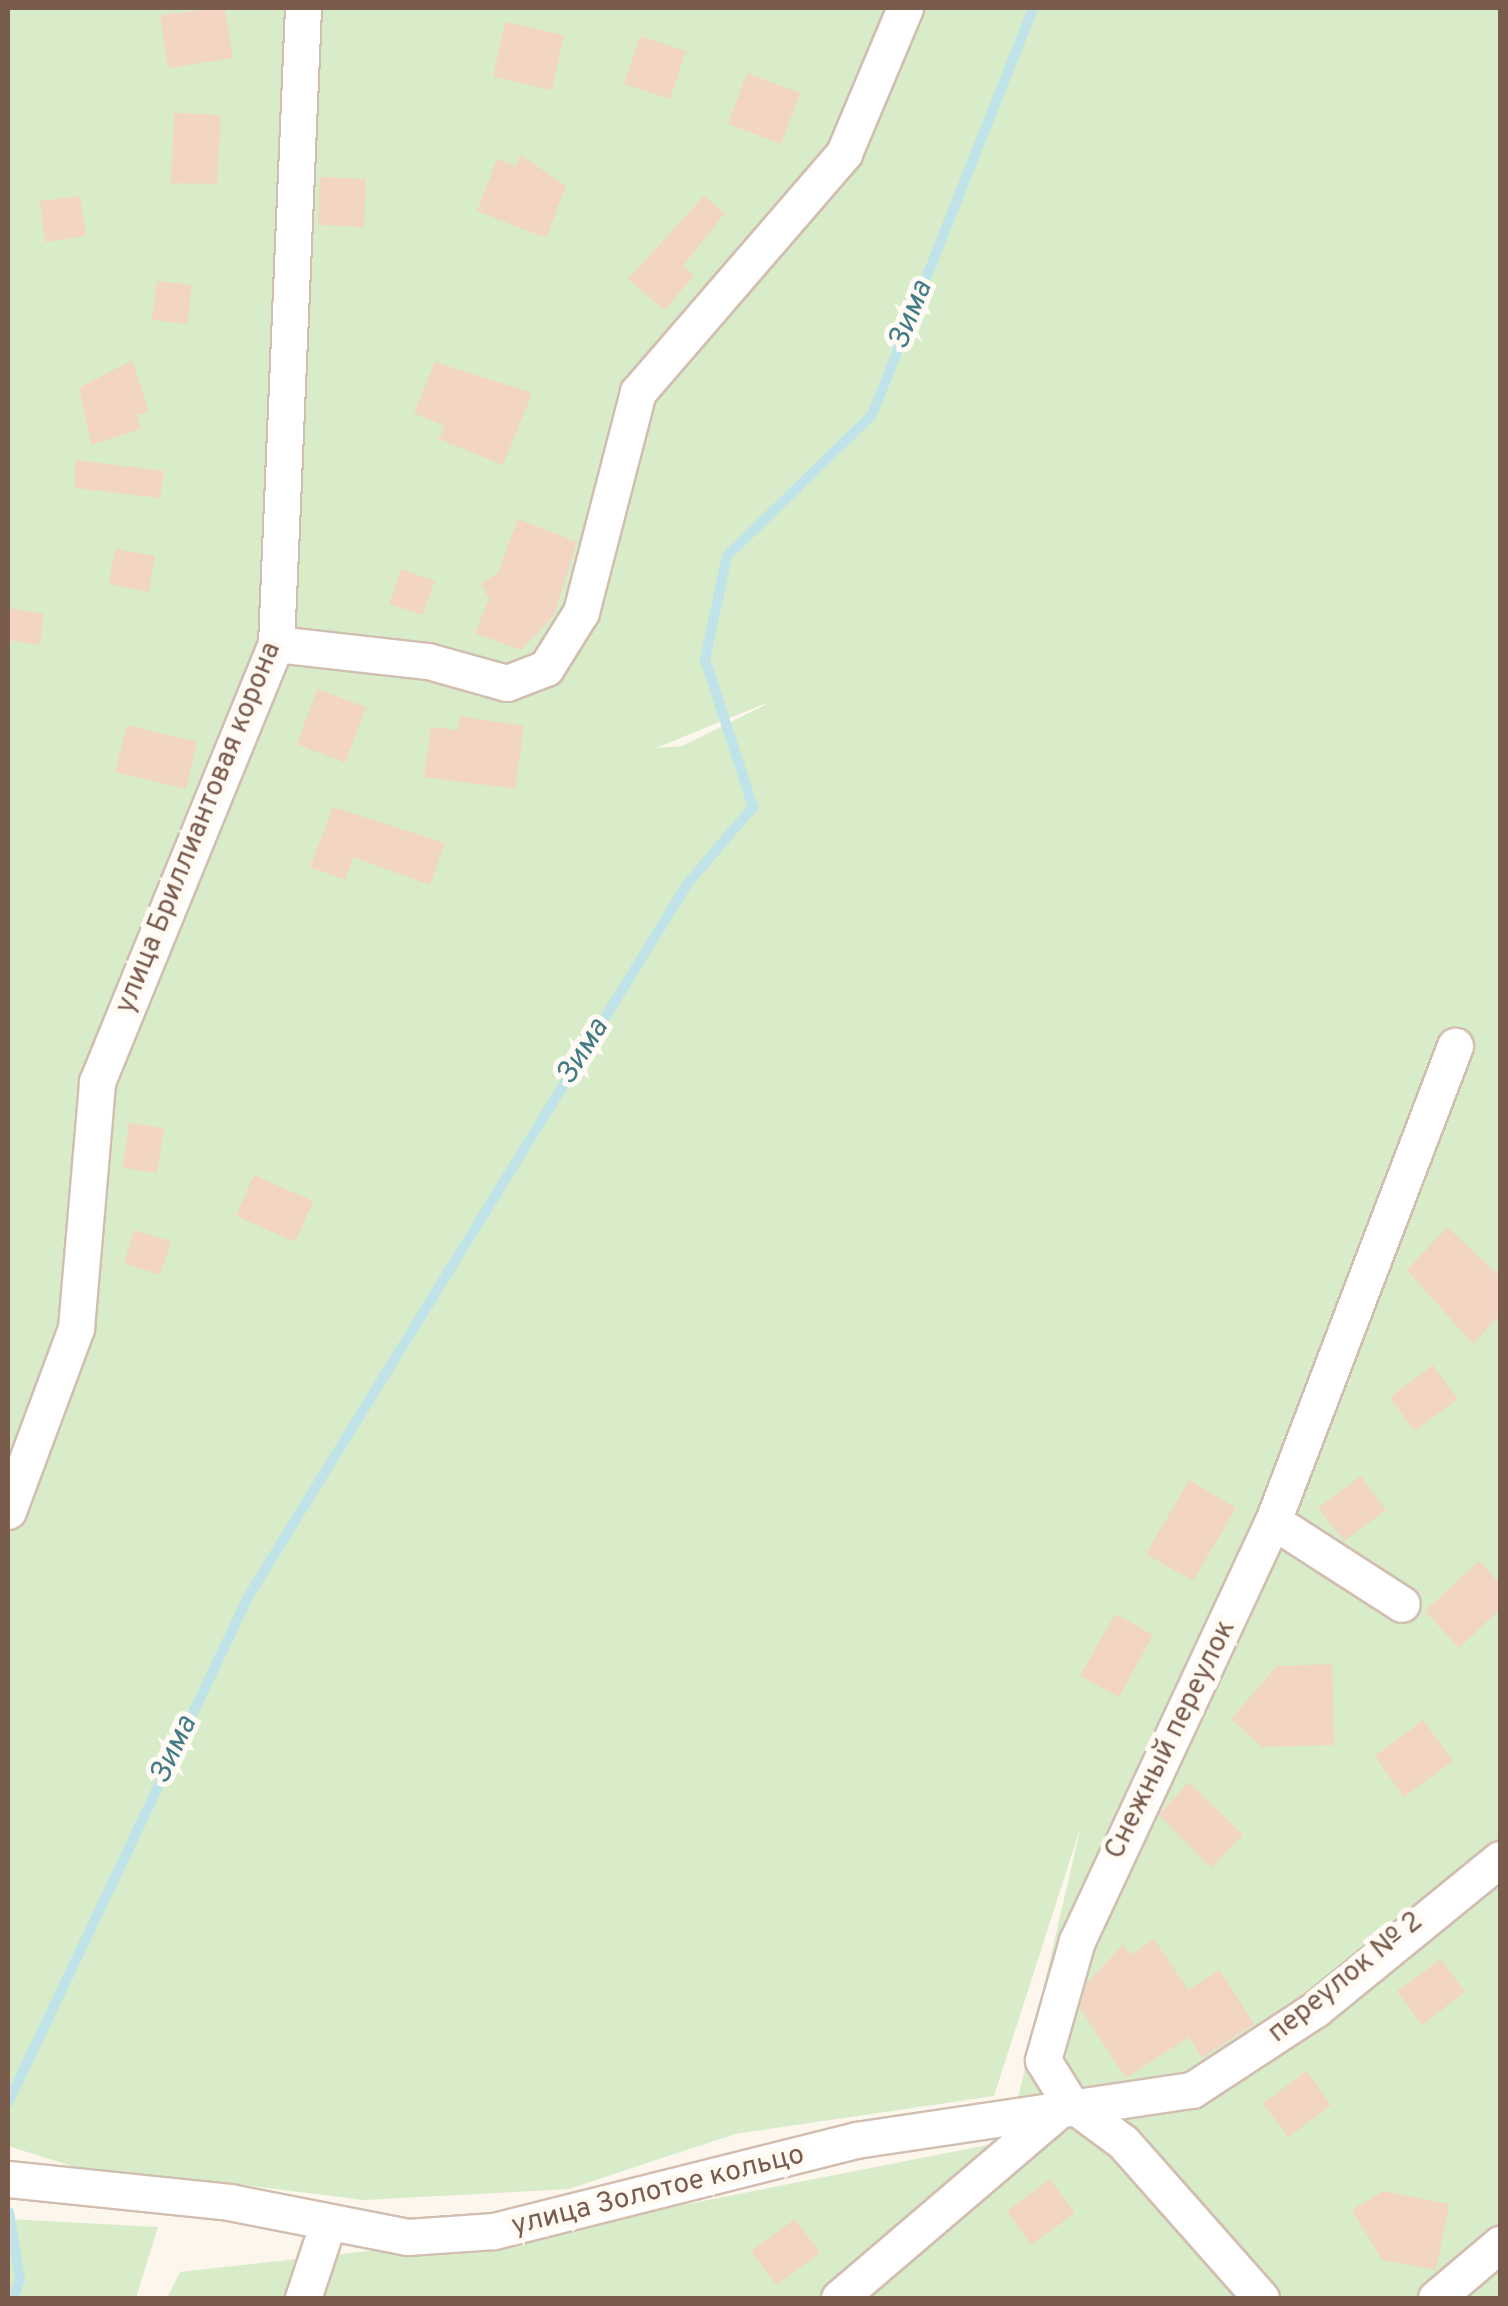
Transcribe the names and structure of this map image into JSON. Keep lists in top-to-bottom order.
{
  "streets": {
    "street": [
      "улица Бриллиантовая корона",
      "Снежный переулок",
      "переулок № 2",
      "улица Золотое кольцо"
    ]
  },
  "crossings": [
    ["Снежный переулок", "переулок № 2"],
    ["Снежный переулок", "улица Золотое кольцо"],
    ["переулок № 2", "улица Золотое кольцо"]
  ],
  "water": ["Зима"]
}
